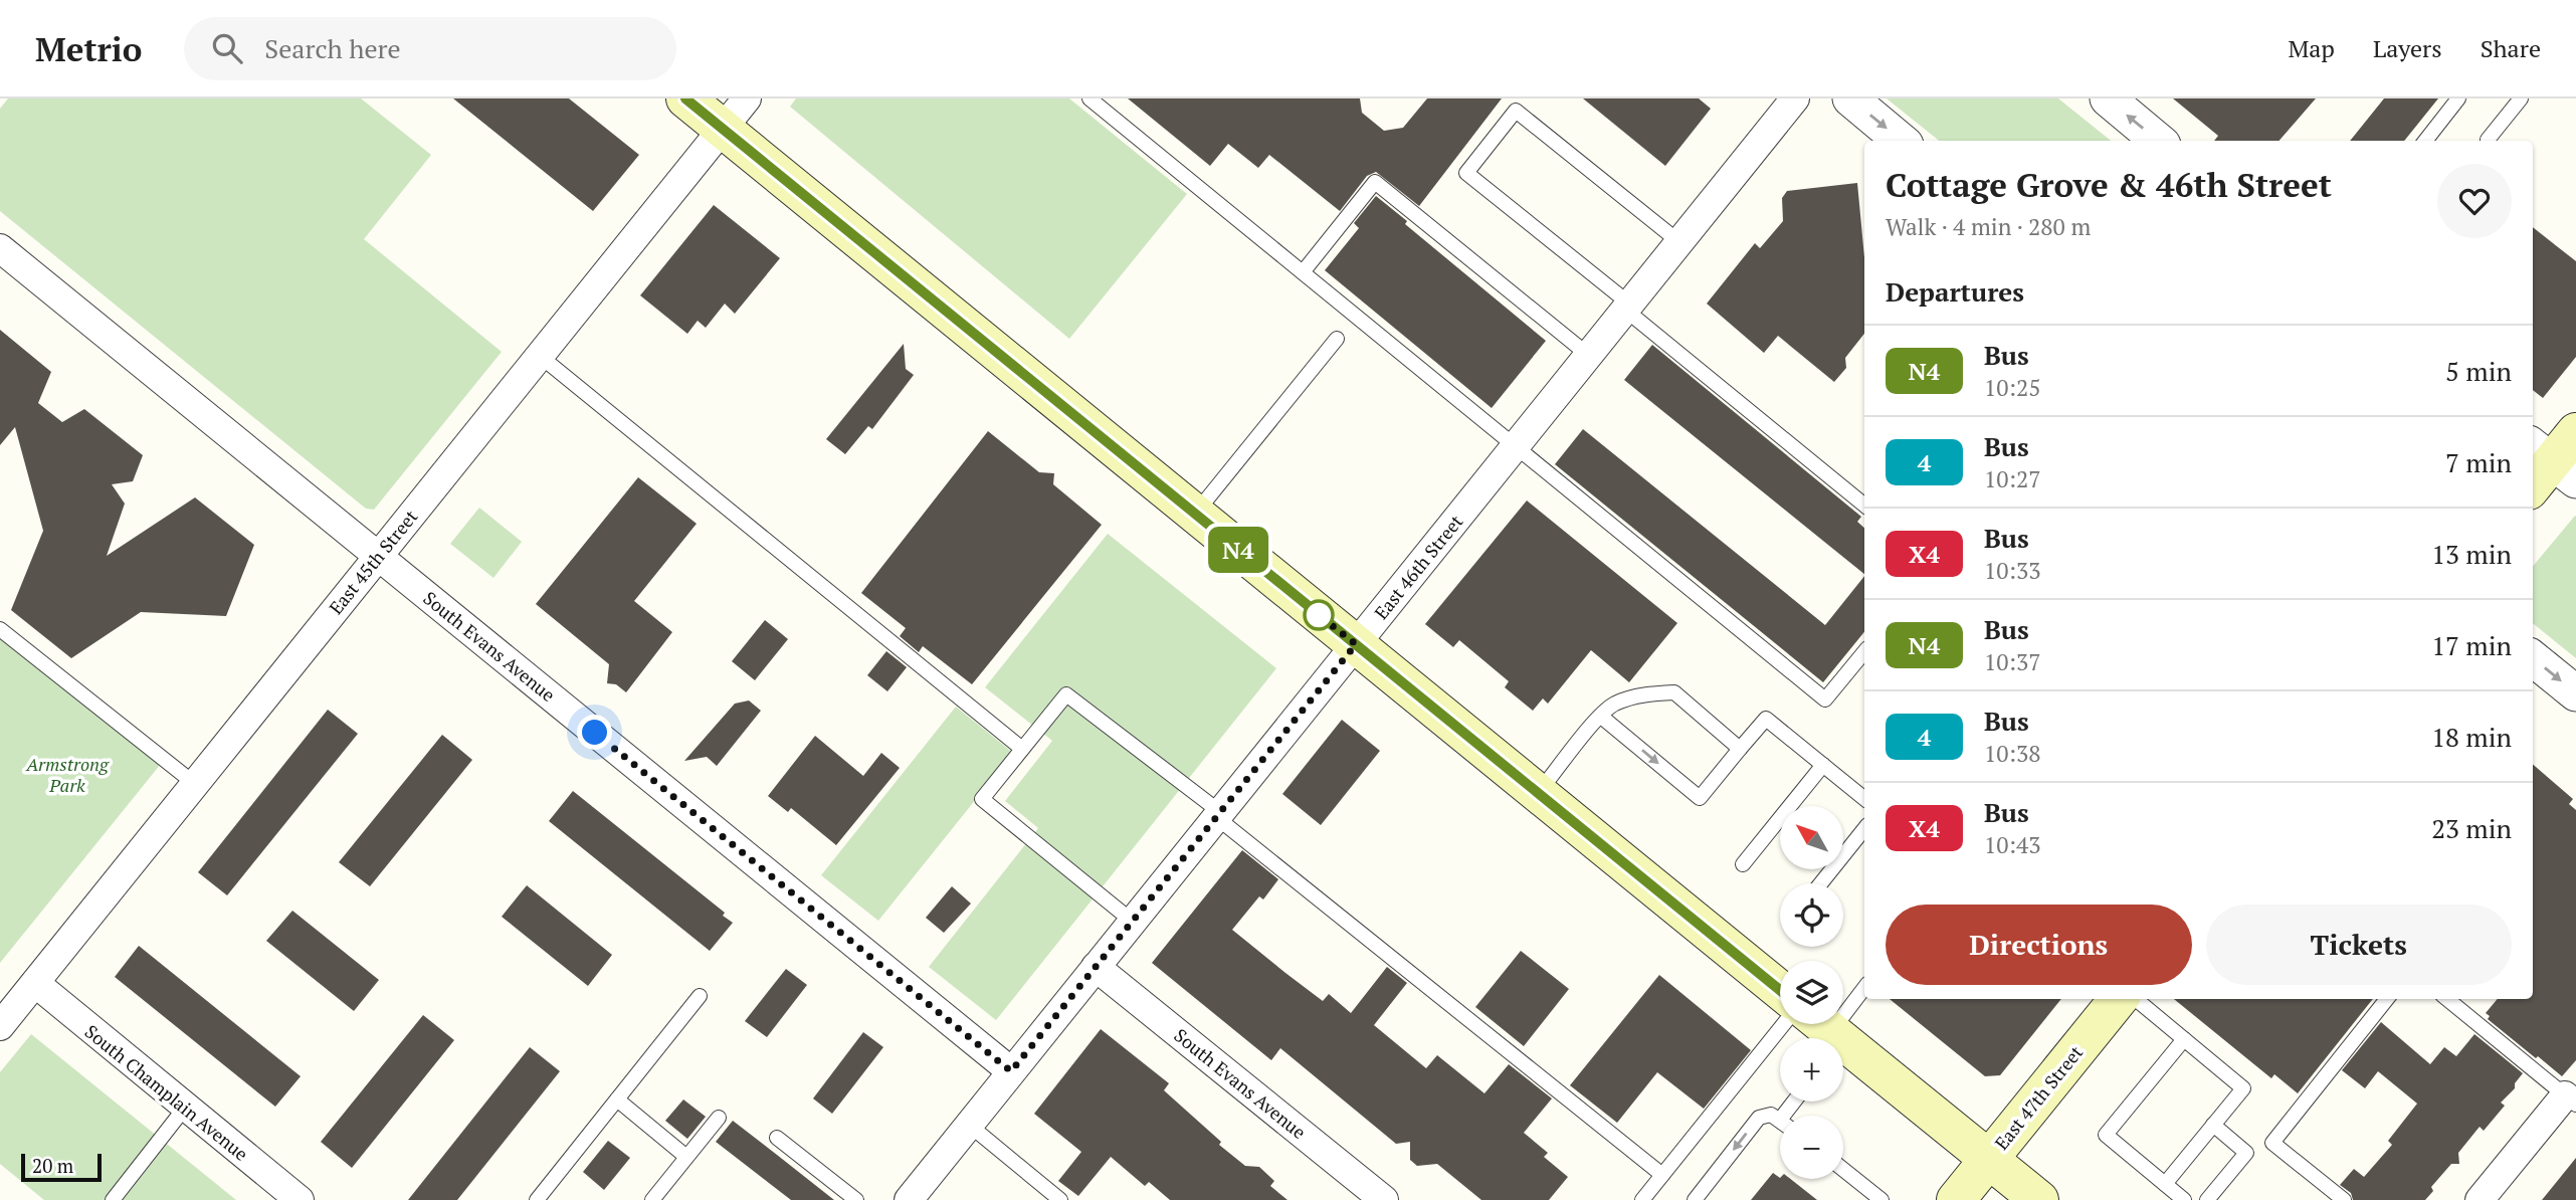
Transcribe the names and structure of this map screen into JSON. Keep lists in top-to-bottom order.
{
  "streets": {
    "main road": ["East 47th Street"],
    "street": [
      "East 45th Street",
      "East 46th Street",
      "South Evans Avenue",
      "South Champlain Avenue"
    ]
  },
  "crossings": [
    ["East 45th Street", "South Evans Avenue"],
    ["East 45th Street", "South Champlain Avenue"],
    ["East 46th Street", "South Evans Avenue"]
  ],
  "parks": ["Armstrong Park"],
  "lines": ["bus line N4"],
  "scale_bar": "20 m",
  "north": "top left",
  "page": {
    "header": "Metrio",
    "search": "Search here",
    "nav": ["Map", "Layers", "Share"],
    "on_map": "N4",
    "heading": [
      ["Cottage Grove & 46th Street", "Walk · 4 min · 280 m"],
      "Departures"
    ],
    "list": [
      {
        "mark": "N4",
        "name": "Bus",
        "note": "10:25",
        "value": "5 min"
      },
      {
        "mark": "4",
        "name": "Bus",
        "note": "10:27",
        "value": "7 min"
      },
      {
        "mark": "X4",
        "name": "Bus",
        "note": "10:33",
        "value": "13 min"
      },
      {
        "mark": "N4",
        "name": "Bus",
        "note": "10:37",
        "value": "17 min"
      },
      {
        "mark": "4",
        "name": "Bus",
        "note": "10:38",
        "value": "18 min"
      },
      {
        "mark": "X4",
        "name": "Bus",
        "note": "10:43",
        "value": "23 min"
      }
    ],
    "map_buttons": ["+", "−"],
    "buttons": ["Directions", "Tickets"],
    "scale": "20 m"
  }
}
